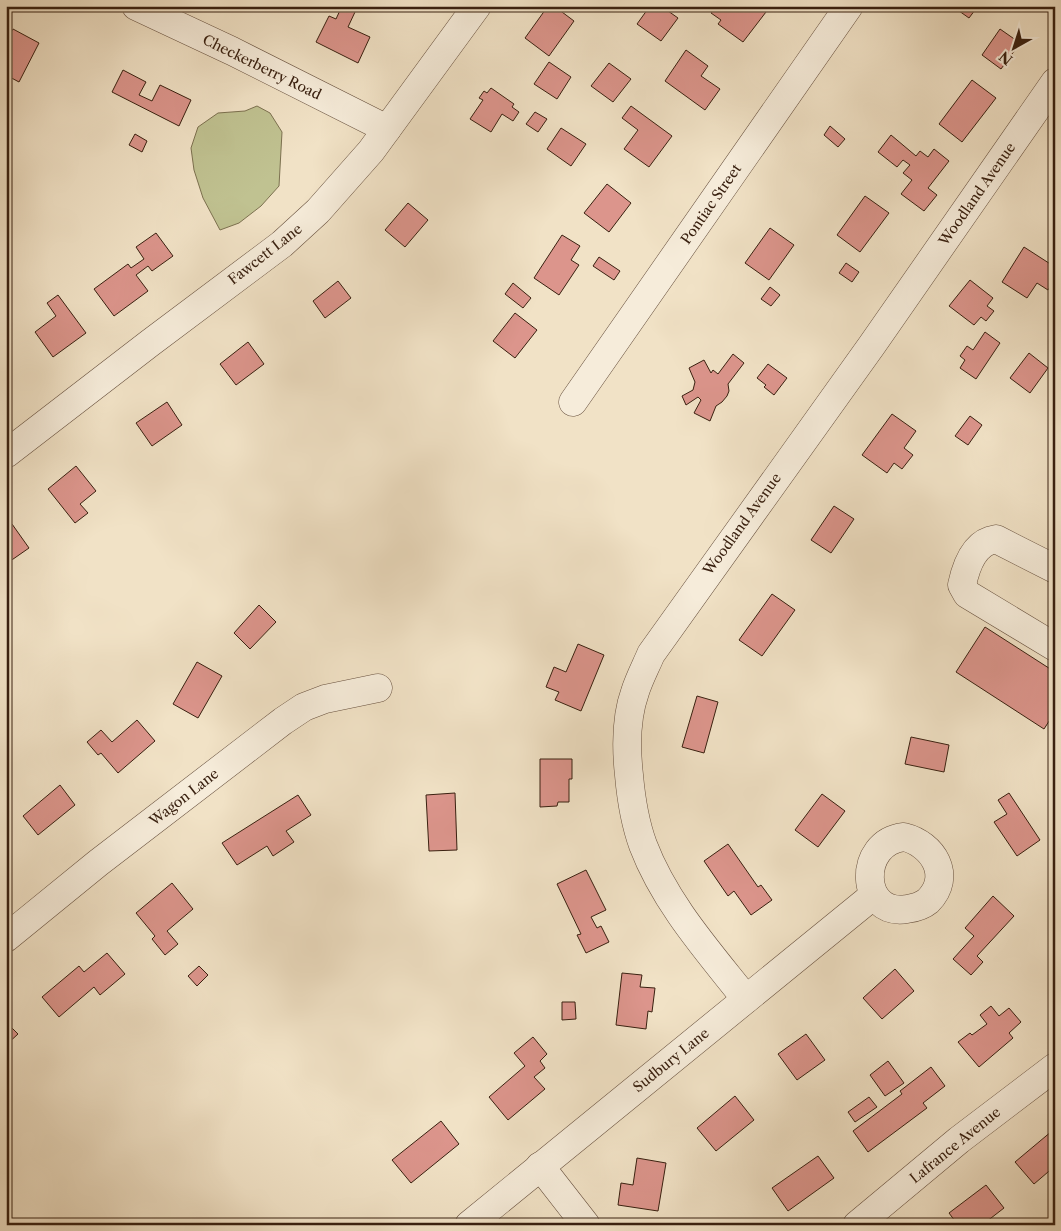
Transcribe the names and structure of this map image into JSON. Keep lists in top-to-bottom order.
{
  "streets": {
    "street": [
      "Checkerberry Road",
      "Woodland Avenue",
      "Pontiac Street",
      "Fawcett Lane",
      "Wagon Lane",
      "Sudbury Lane",
      "Lafrance Avenue"
    ]
  },
  "crossings": [
    ["Checkerberry Road", "Fawcett Lane"],
    ["Woodland Avenue", "Sudbury Lane"]
  ],
  "north": "bottom left"
}
